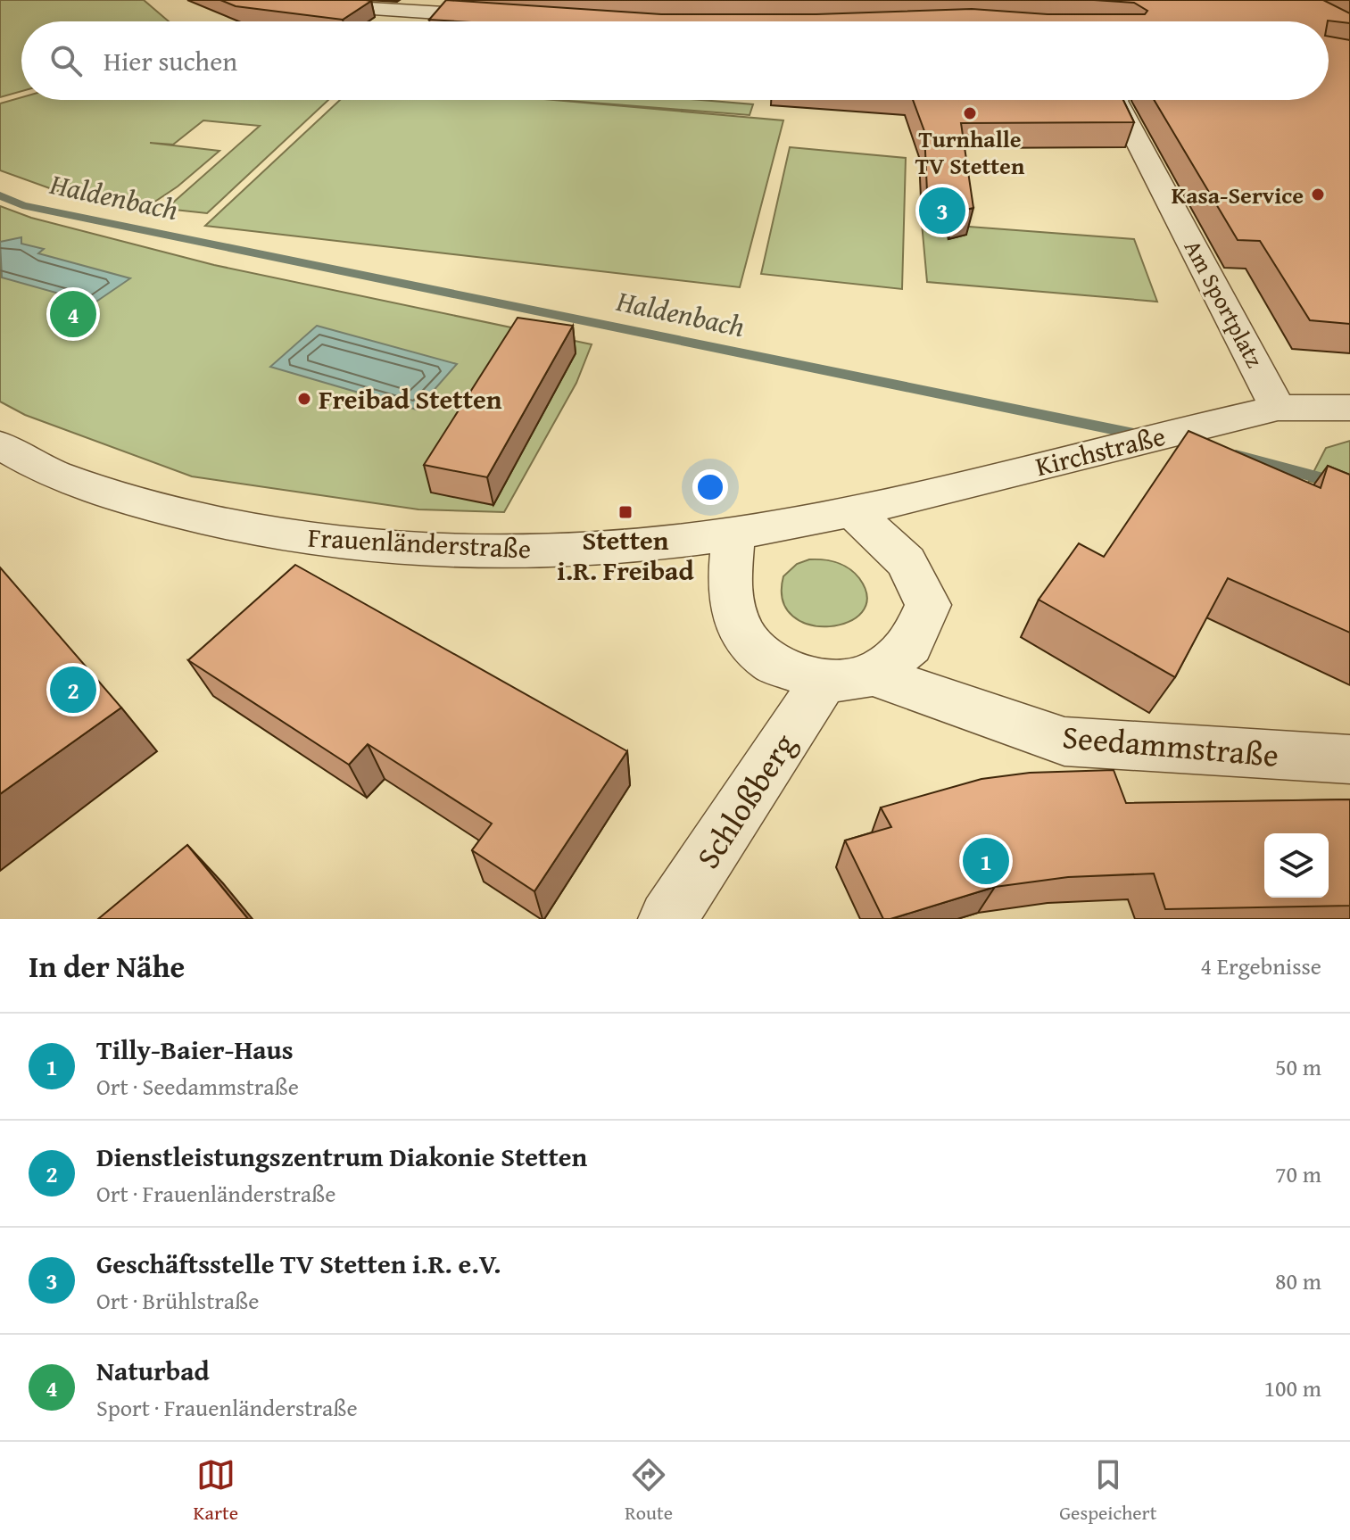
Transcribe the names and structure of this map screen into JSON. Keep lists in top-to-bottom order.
{
  "streets": {
    "street": [
      "Am Sportplatz",
      "Kirchstraße",
      "Frauenländerstraße",
      "Seedammstraße",
      "Schloßberg"
    ]
  },
  "crossings": [
    ["Am Sportplatz", "Kirchstraße"],
    ["Kirchstraße", "Frauenländerstraße"],
    ["Kirchstraße", "Seedammstraße"],
    ["Kirchstraße", "Schloßberg"],
    ["Frauenländerstraße", "Seedammstraße"],
    ["Frauenländerstraße", "Schloßberg"],
    ["Seedammstraße", "Schloßberg"]
  ],
  "water": ["Haldenbach"],
  "places": {
    "other": ["Turnhalle TV Stetten", "Kasa-Service", "Freibad Stetten"],
    "transit": ["Stetten i.R. Freibad"]
  },
  "page": {
    "search": "Hier suchen",
    "pins": [
      "3",
      "4",
      "2",
      "1"
    ],
    "heading": ["In der Nähe", "4 Ergebnisse"],
    "list": [
      {
        "mark": "1",
        "name": "Tilly-Baier-Haus",
        "note": "Ort · Seedammstraße",
        "value": "50 m"
      },
      {
        "mark": "2",
        "name": "Dienstleistungszentrum Diakonie Stetten",
        "note": "Ort · Frauenländerstraße",
        "value": "70 m"
      },
      {
        "mark": "3",
        "name": "Geschäftsstelle TV Stetten i.R. e.V.",
        "note": "Ort · Brühlstraße",
        "value": "80 m"
      },
      {
        "mark": "4",
        "name": "Naturbad",
        "note": "Sport · Frauenländerstraße",
        "value": "100 m"
      }
    ],
    "nav": ["Karte", "Route", "Gespeichert"]
  }
}
